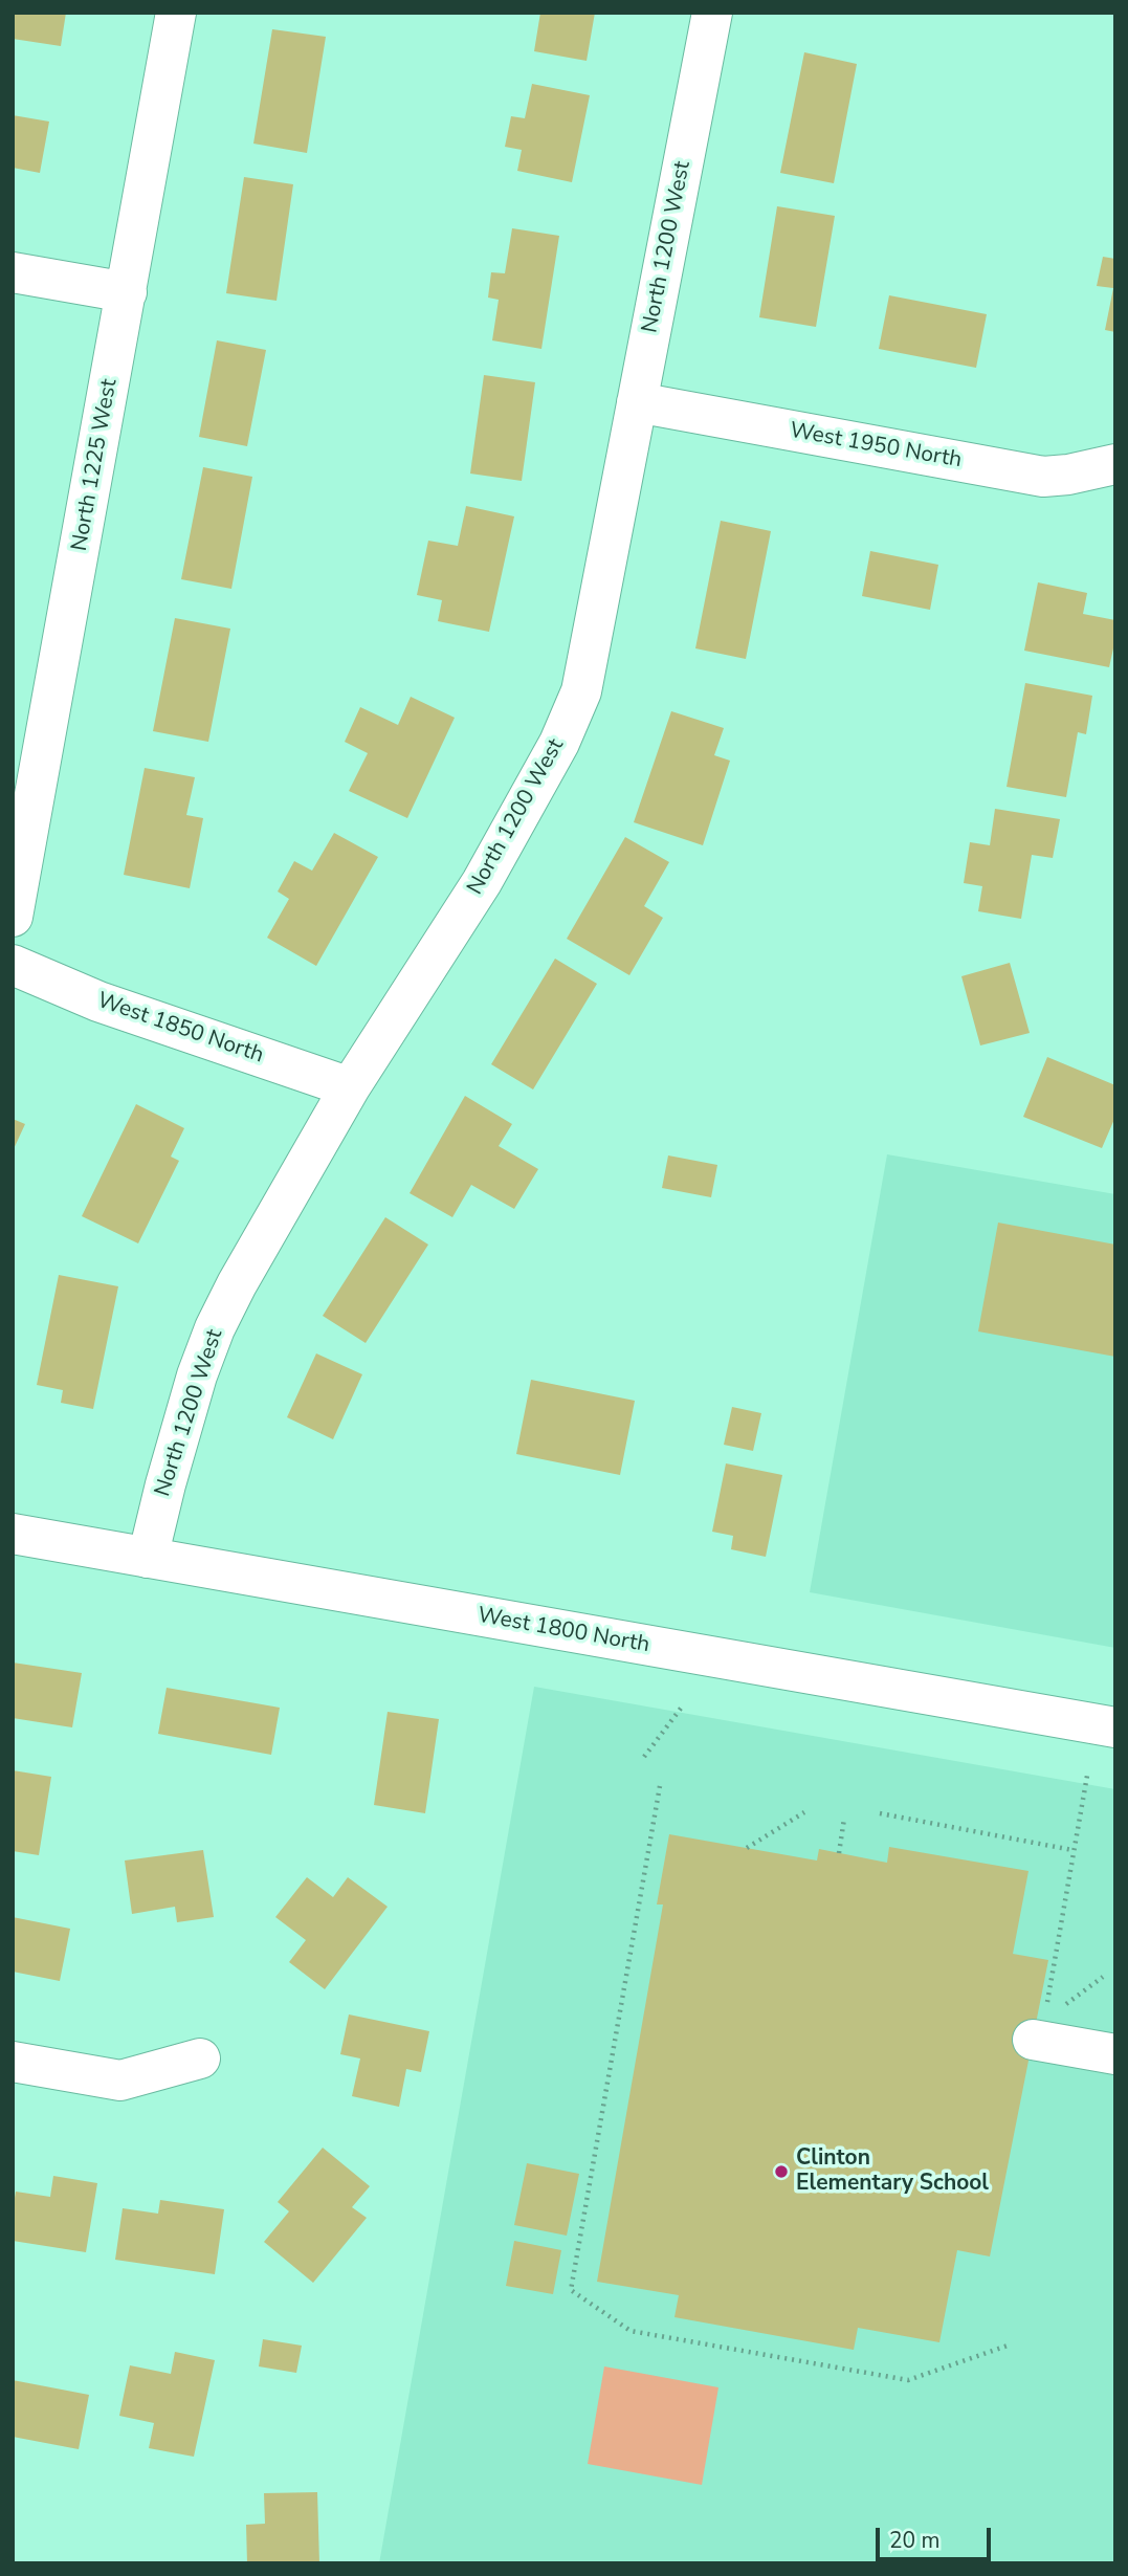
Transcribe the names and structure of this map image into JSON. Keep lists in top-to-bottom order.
{
  "streets": {
    "street": [
      "North 1200 West",
      "West 1950 North",
      "North 1225 West",
      "West 1850 North",
      "West 1800 North"
    ]
  },
  "crossings": [
    ["North 1200 West", "West 1950 North"],
    ["North 1200 West", "West 1850 North"],
    ["North 1200 West", "West 1800 North"]
  ],
  "places": ["Clinton Elementary School"],
  "scale_bar": "20 m"
}
